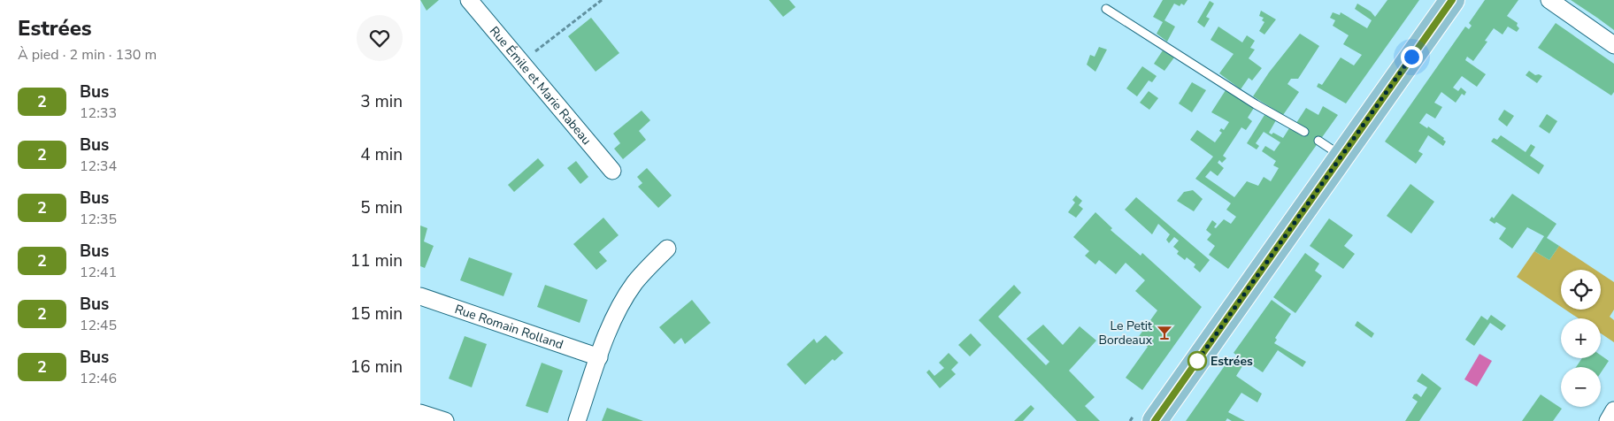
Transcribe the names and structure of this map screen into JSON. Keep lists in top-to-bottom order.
{
  "streets": {
    "street": ["Rue Émile et Marie Rabeau", "Rue Romain Rolland"]
  },
  "places": {
    "bar": ["Le Petit Bordeaux"],
    "other": ["Estrées"]
  },
  "lines": ["bus line 2"],
  "page": {
    "heading": ["Estrées", "À pied · 2 min · 130 m"],
    "list": [
      {
        "mark": "2",
        "name": "Bus",
        "note": "12:33",
        "value": "3 min"
      },
      {
        "mark": "2",
        "name": "Bus",
        "note": "12:34",
        "value": "4 min"
      },
      {
        "mark": "2",
        "name": "Bus",
        "note": "12:35",
        "value": "5 min"
      },
      {
        "mark": "2",
        "name": "Bus",
        "note": "12:41",
        "value": "11 min"
      },
      {
        "mark": "2",
        "name": "Bus",
        "note": "12:45",
        "value": "15 min"
      },
      {
        "mark": "2",
        "name": "Bus",
        "note": "12:46",
        "value": "16 min"
      }
    ],
    "map_buttons": ["+", "−"]
  }
}
